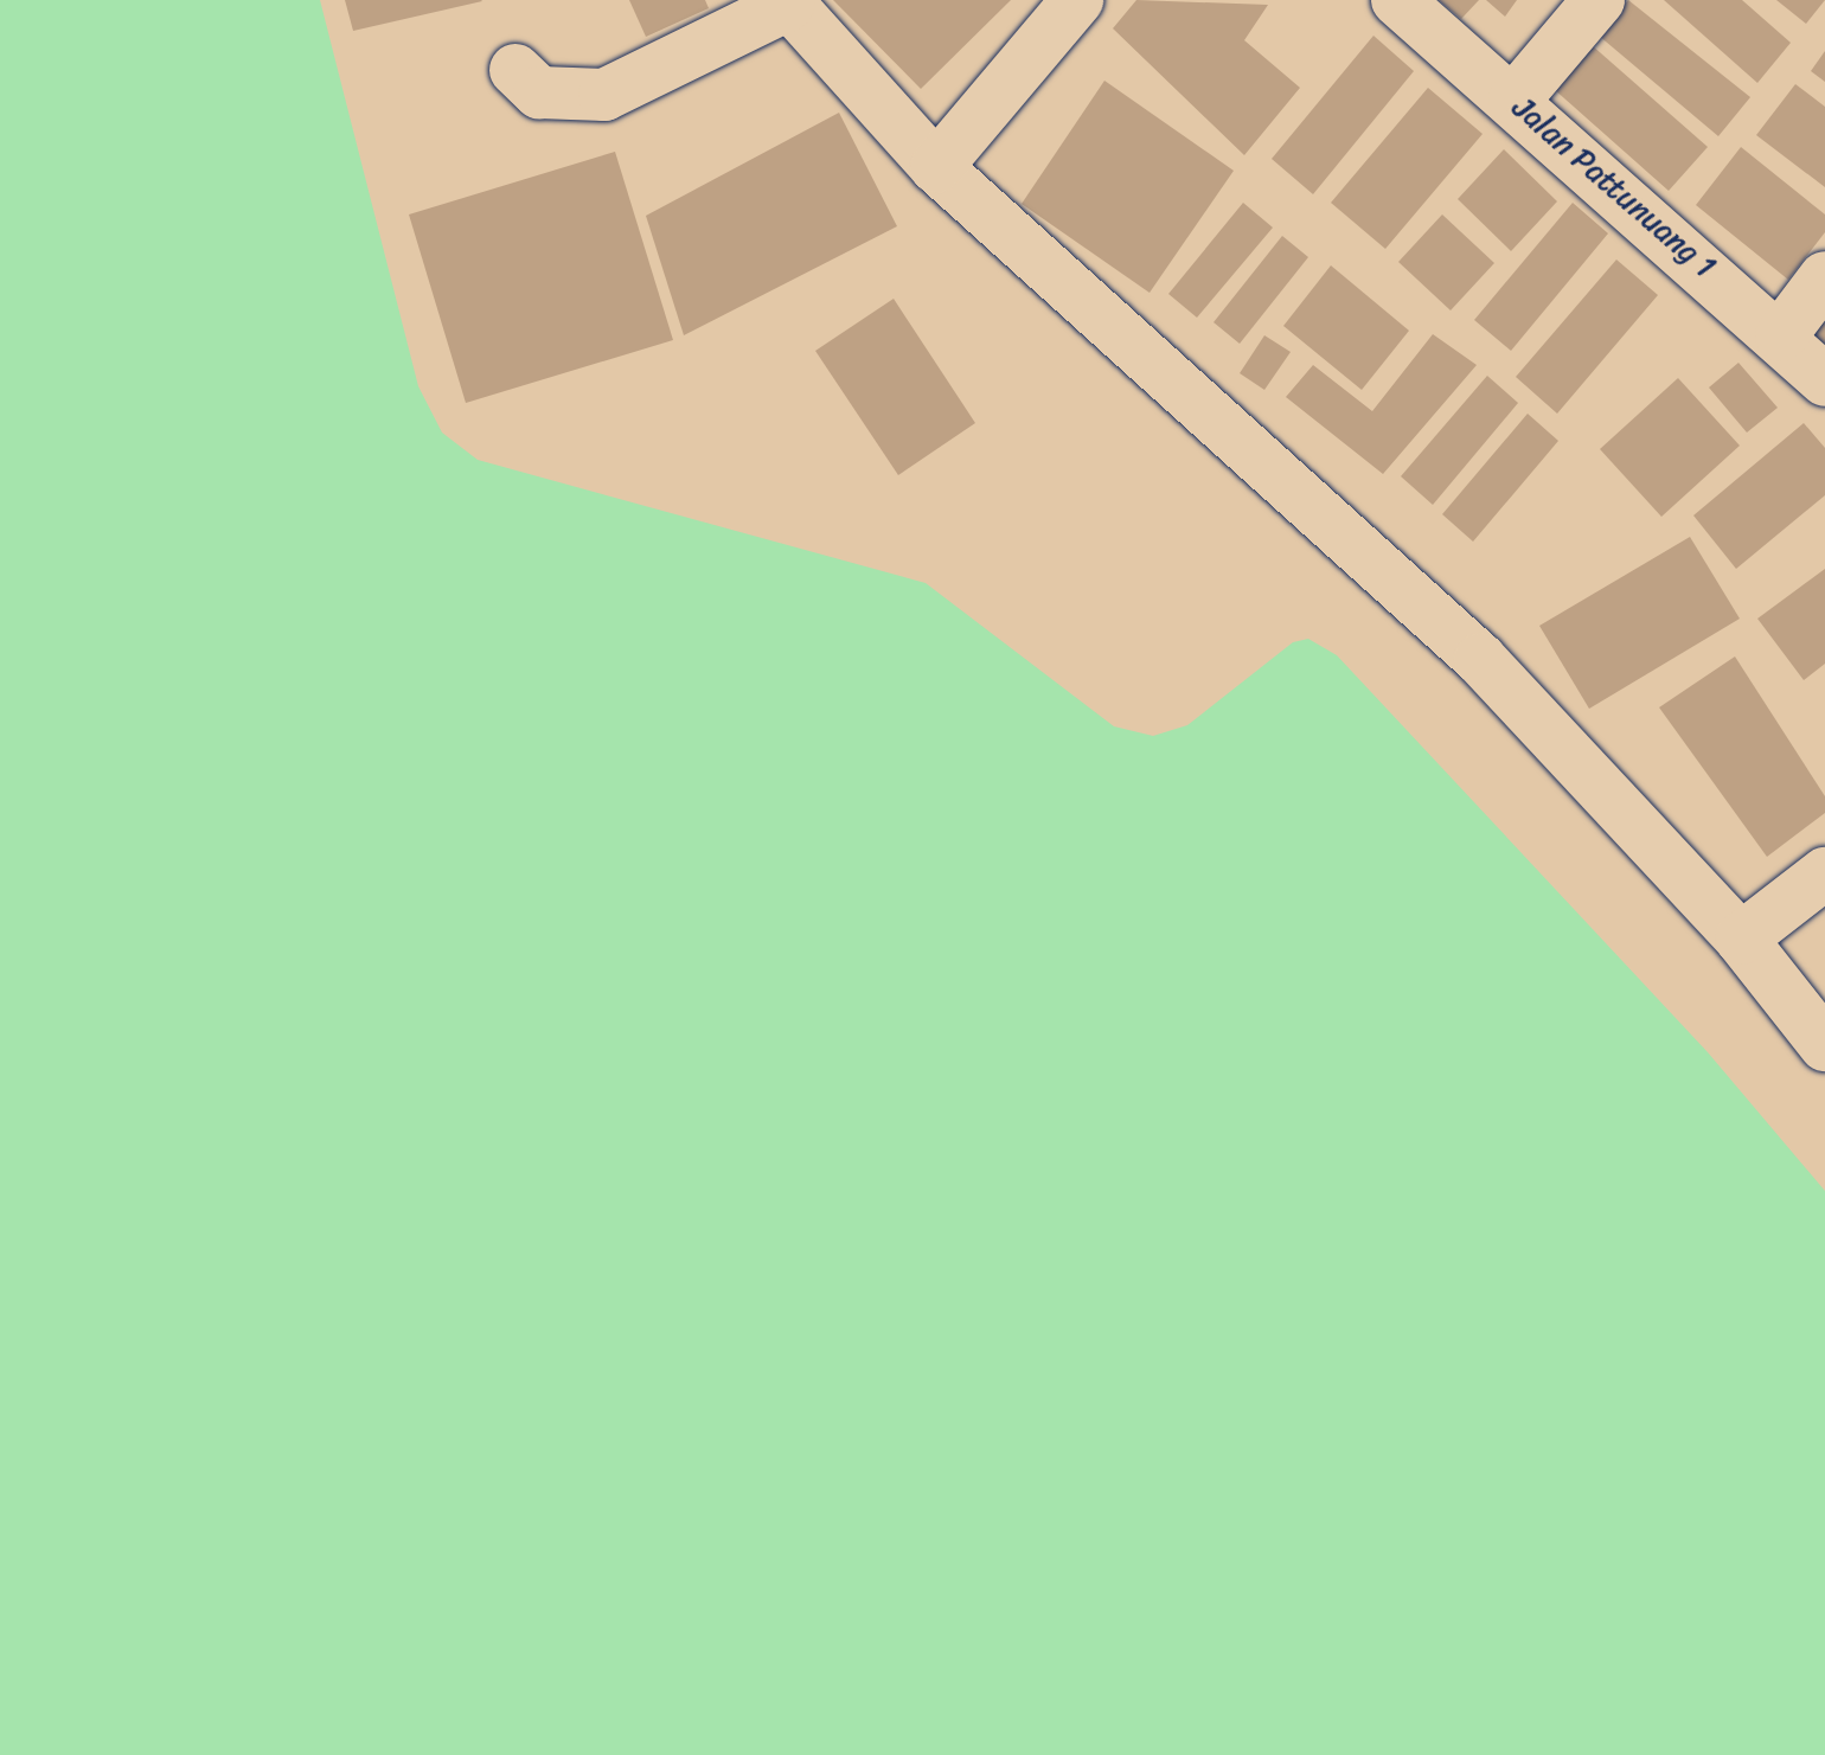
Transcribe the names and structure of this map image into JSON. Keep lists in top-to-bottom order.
{
  "streets": {
    "street": ["Jalan Pattunuang 1"]
  }
}
